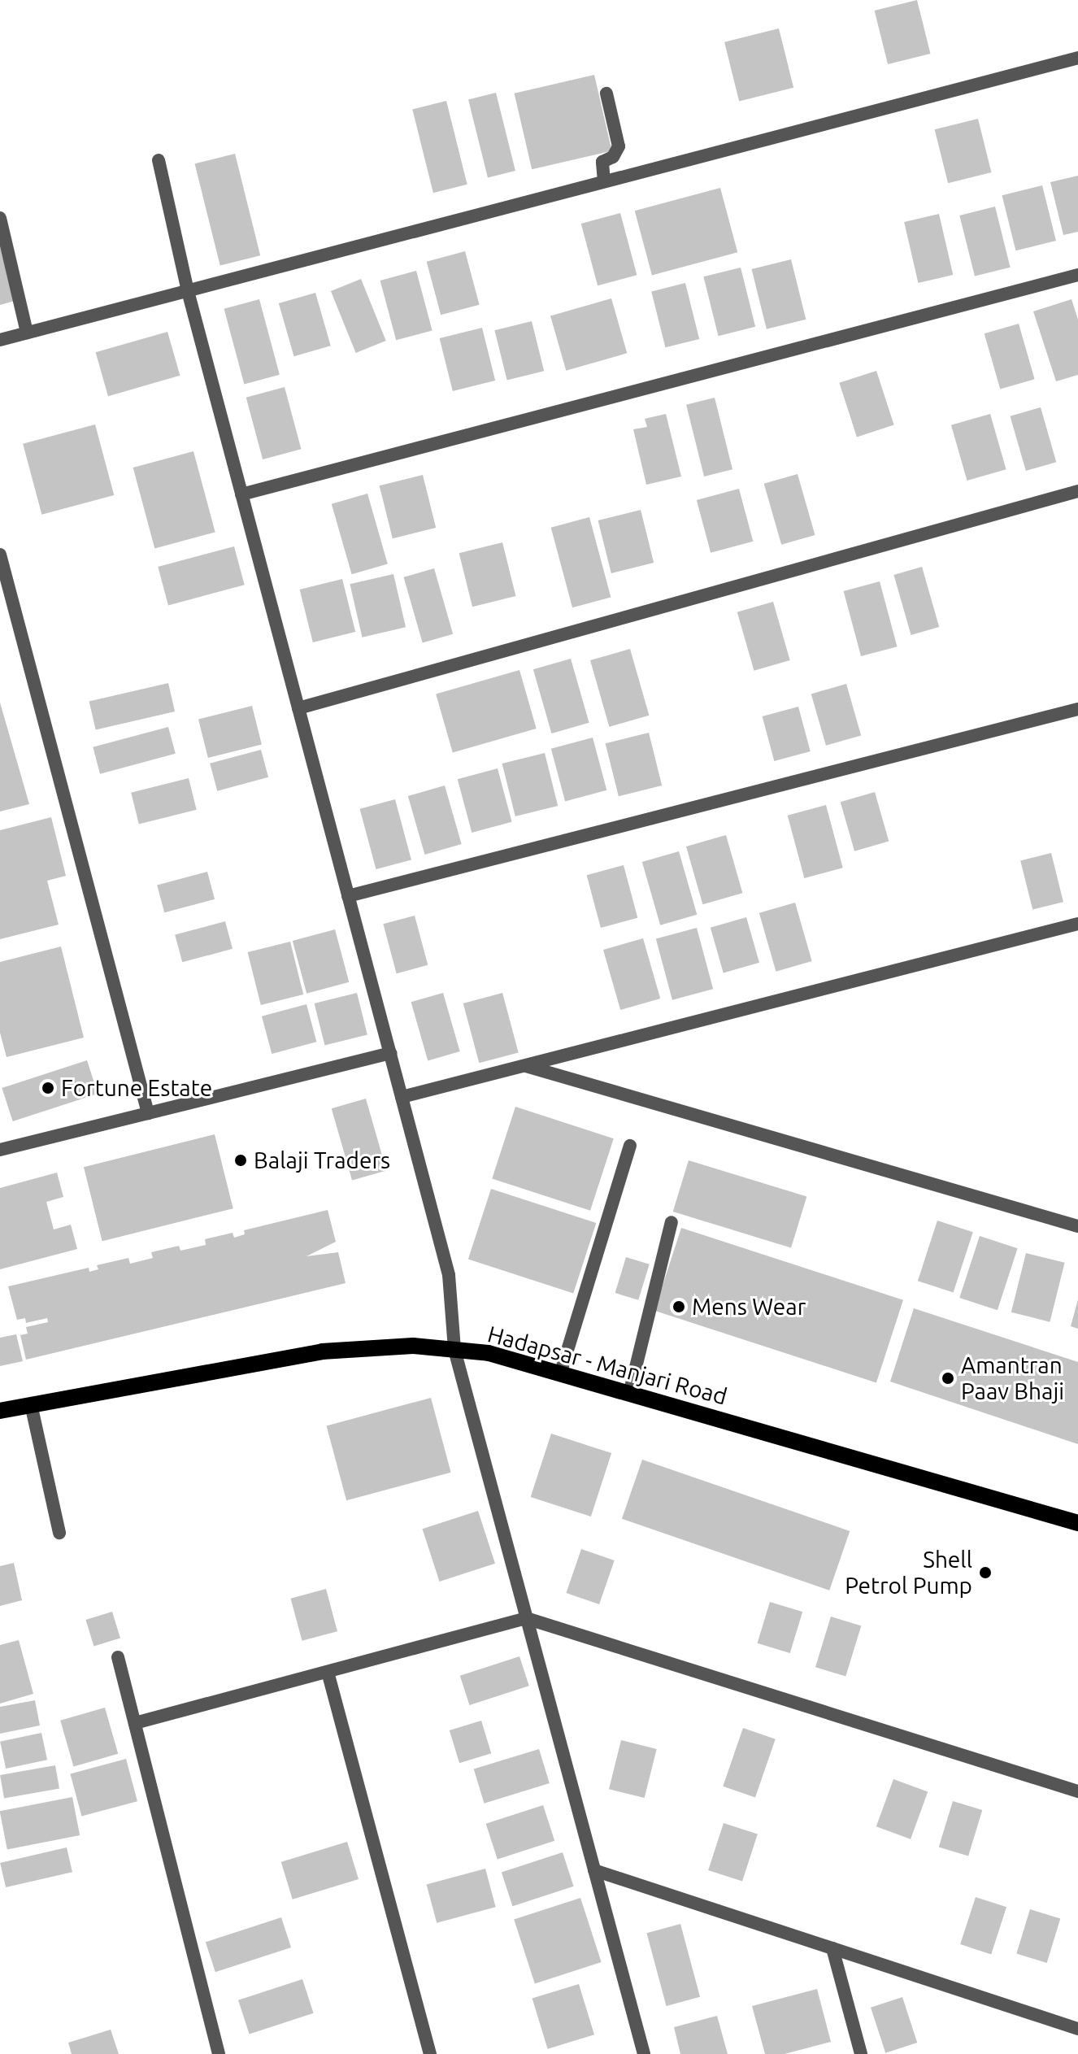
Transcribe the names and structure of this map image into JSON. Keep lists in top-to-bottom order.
{
  "streets": {
    "main road": ["Hadapsar - Manjari Road"]
  },
  "places": [
    "Fortune Estate",
    "Balaji Traders",
    "Mens Wear",
    "Amantran Paav Bhaji",
    "Shell Petrol Pump"
  ]
}
